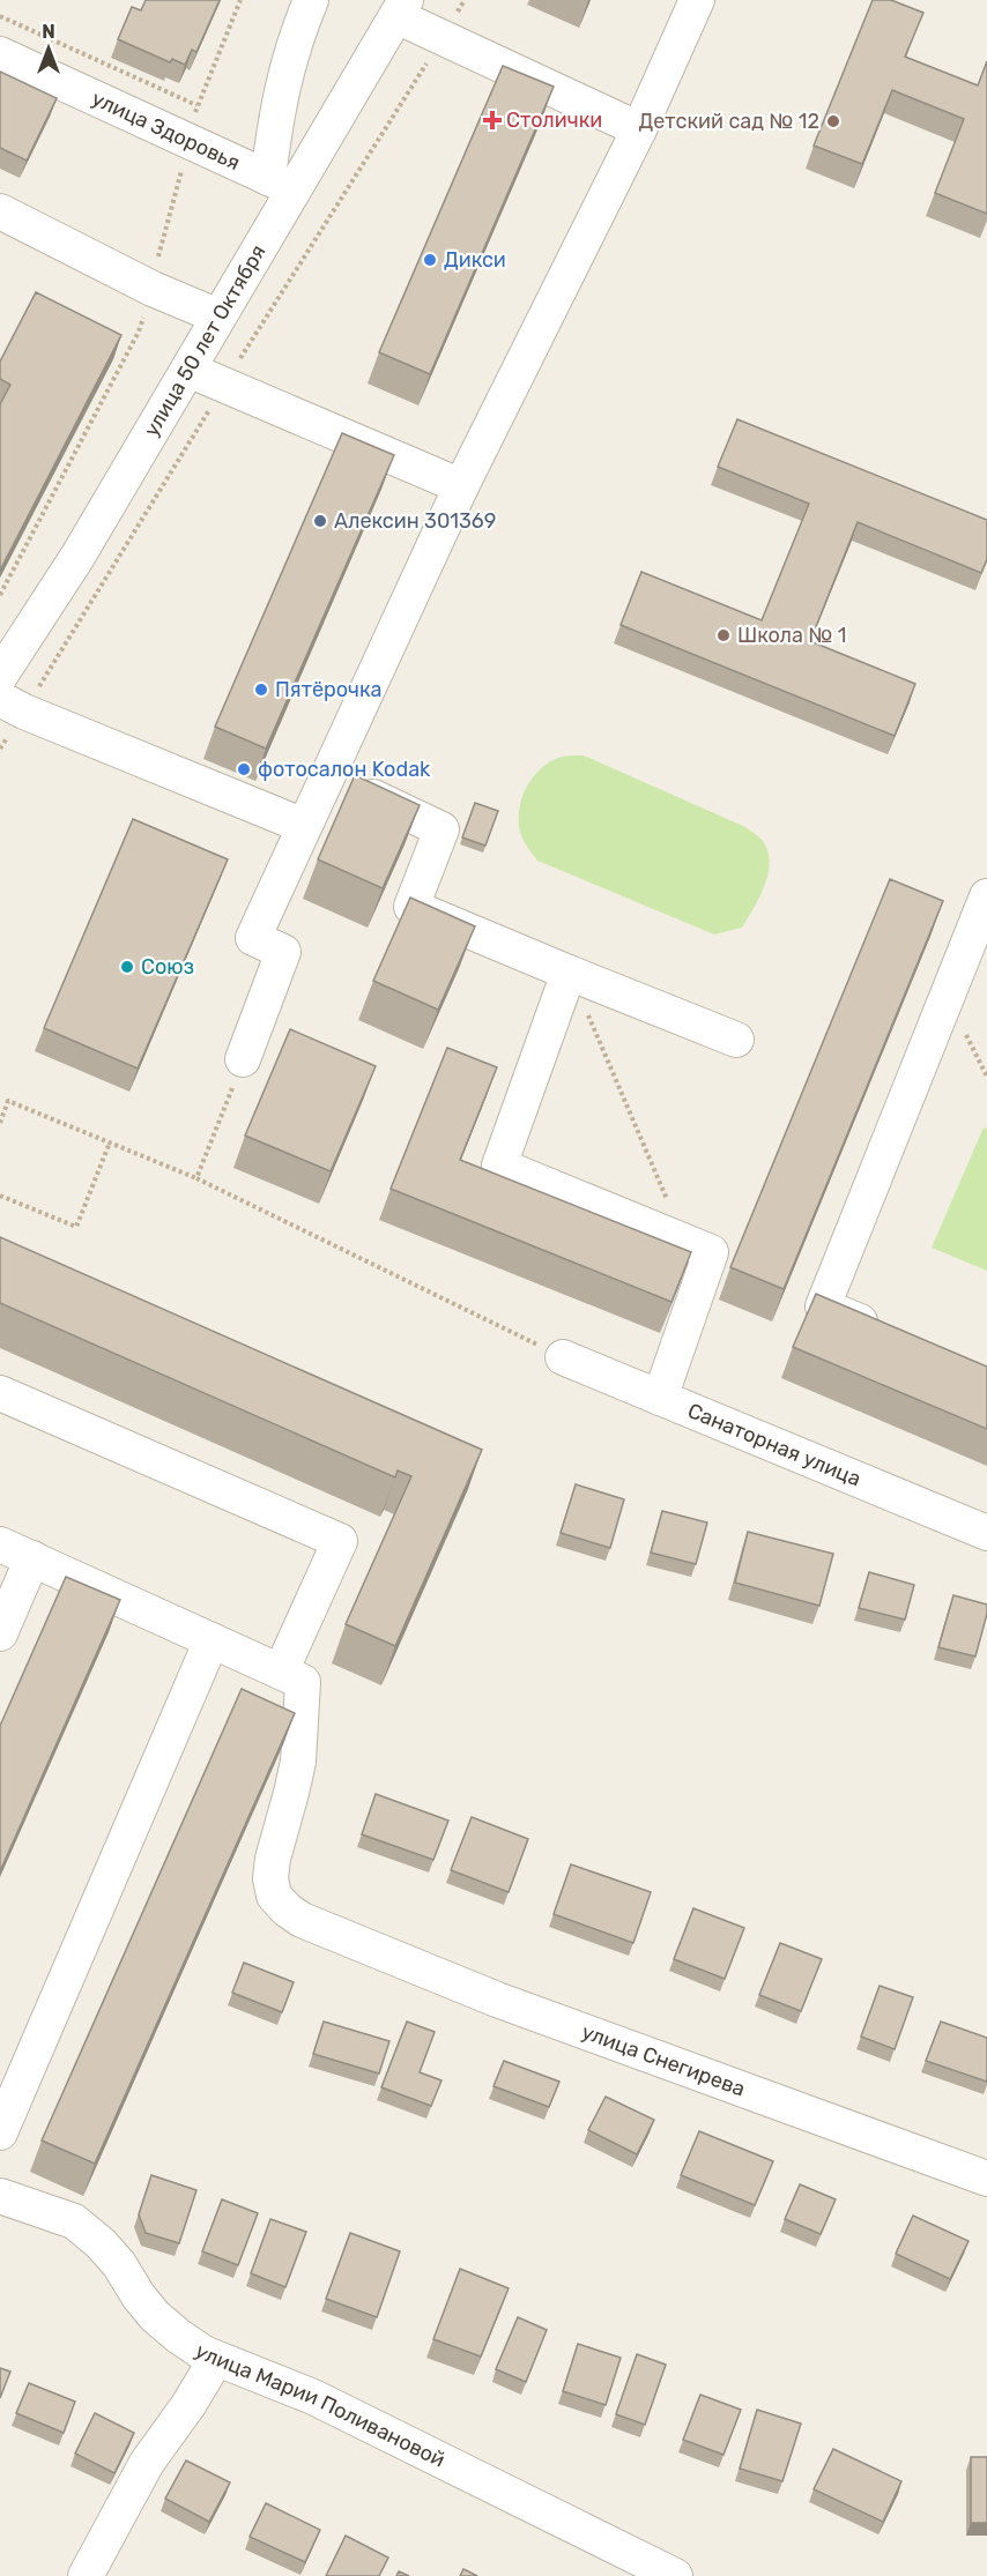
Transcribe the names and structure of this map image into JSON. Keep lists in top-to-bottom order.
{
  "streets": {
    "street": [
      "улица Здоровья",
      "улица 50 лет Октября",
      "Санаторная улица",
      "улица Снегирева",
      "улица Марии Поливановой"
    ]
  },
  "crossings": [
    ["улица Здоровья", "улица 50 лет Октября"]
  ],
  "places": {
    "health": ["Столички"],
    "other": [
      "Детский сад № 12",
      "Дикси",
      "Алексин 301369",
      "Школа № 1",
      "Пятёрочка",
      "фотосалон Kodak",
      "Союз"
    ]
  },
  "north": "top"
}
